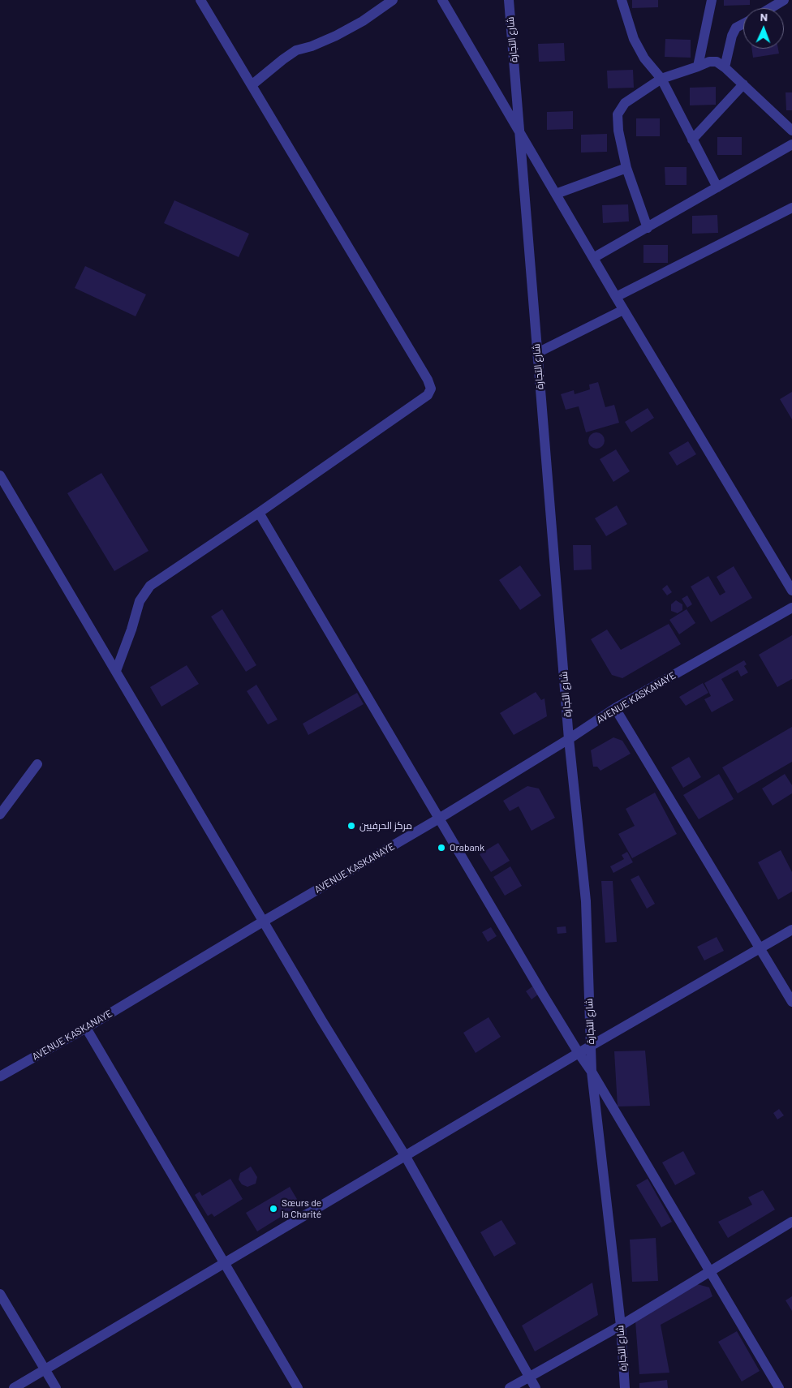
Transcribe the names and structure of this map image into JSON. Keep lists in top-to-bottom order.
{
  "streets": {
    "street": ["شارع التجارة", "AVENUE KASKANAYE"]
  },
  "crossings": [
    ["شارع التجارة", "AVENUE KASKANAYE"]
  ],
  "places": ["مركز الحرفيين", "Orabank", "Sœurs de la Charité"],
  "north": "top"
}
